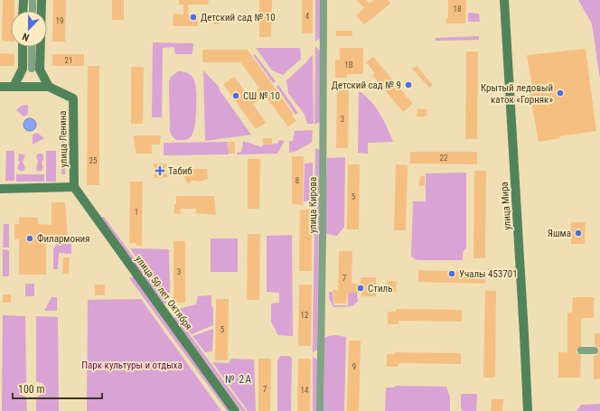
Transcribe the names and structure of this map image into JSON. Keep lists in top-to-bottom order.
{
  "streets": {
    "main road": ["улица Ленина", "улица Мира", "улица 50 лет Октября"],
    "street": ["улица Кирова"]
  },
  "crossings": [
    ["улица Ленина", "улица 50 лет Октября"]
  ],
  "districts": ["№ 2А"],
  "parks": ["Парк культуры и отдыха"],
  "places": {
    "other": [
      "Детский сад № 10",
      "Детский сад № 9",
      "Крытый ледовый каток «Горняк»",
      "СШ № 10",
      "Яшма",
      "Филармония",
      "Учалы 453701",
      "Стиль"
    ],
    "health": ["Табиб"]
  },
  "house_numbers": [
    "18",
    "4",
    "19",
    "21",
    "1В",
    "3",
    "22",
    "25",
    "8",
    "5",
    "1",
    "3",
    "7",
    "12",
    "5",
    "9",
    "7",
    "14"
  ],
  "scale_bar": "100 m",
  "north": "bottom"
}
